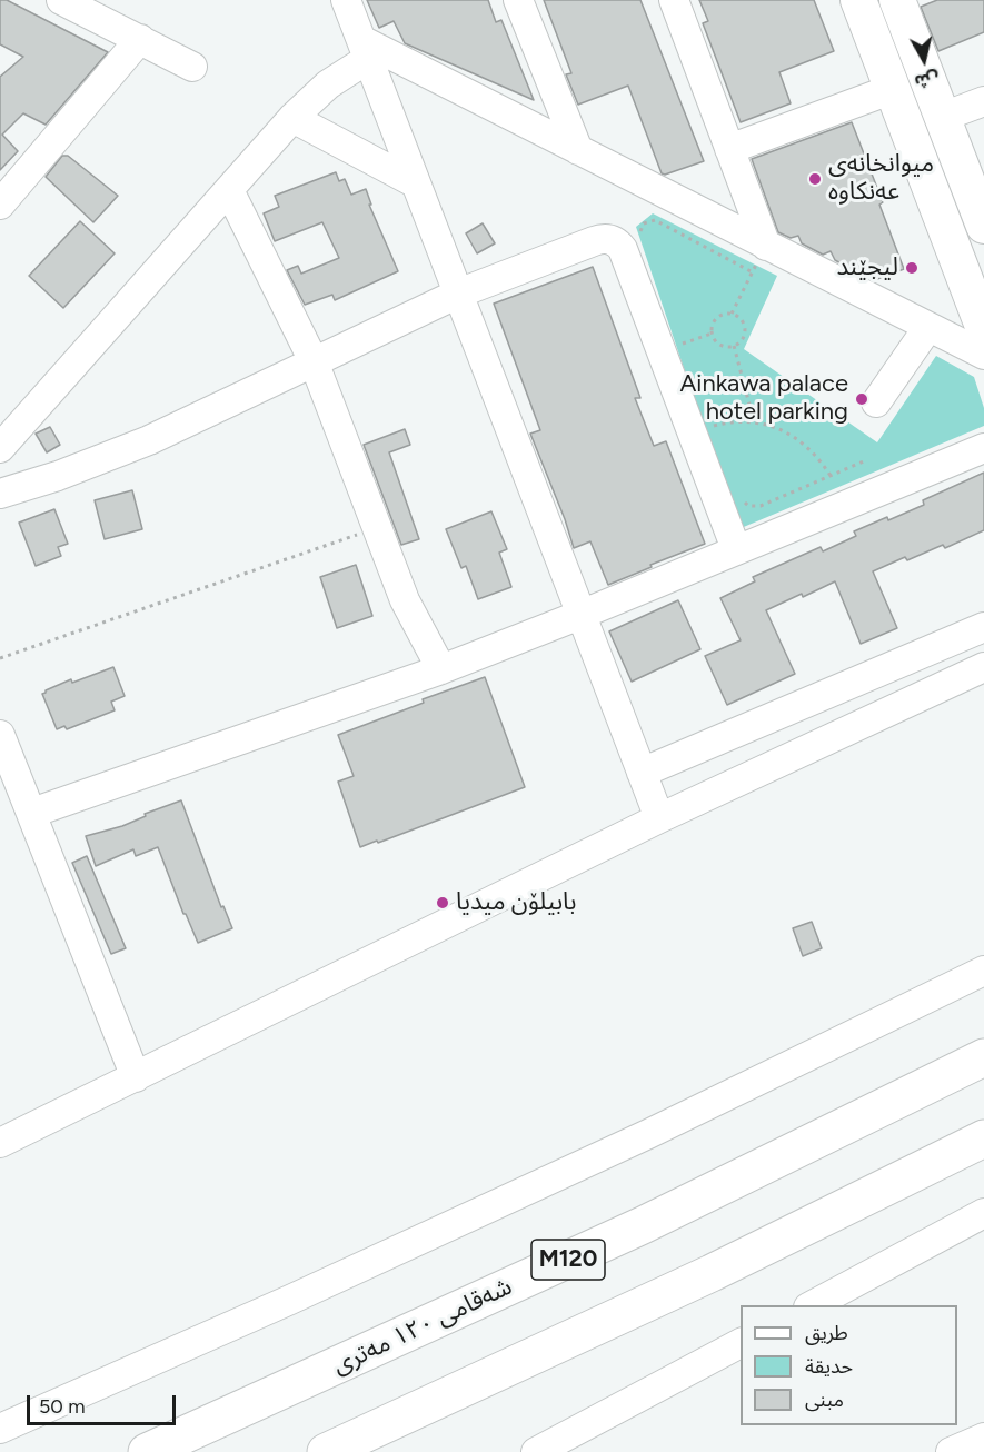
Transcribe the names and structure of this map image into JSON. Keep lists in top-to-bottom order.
{
  "streets": {
    "highway": ["M120", "شەقامی ١٢٠ مەتری"]
  },
  "places": [
    "میوانخانەی عەنکاوە",
    "لیجێند",
    "Ainkawa palace hotel parking",
    "بابیلۆن میدیا"
  ],
  "legend": ["طريق", "حديقة", "مبنى"],
  "scale_bar": "50 m",
  "north": "bottom"
}
